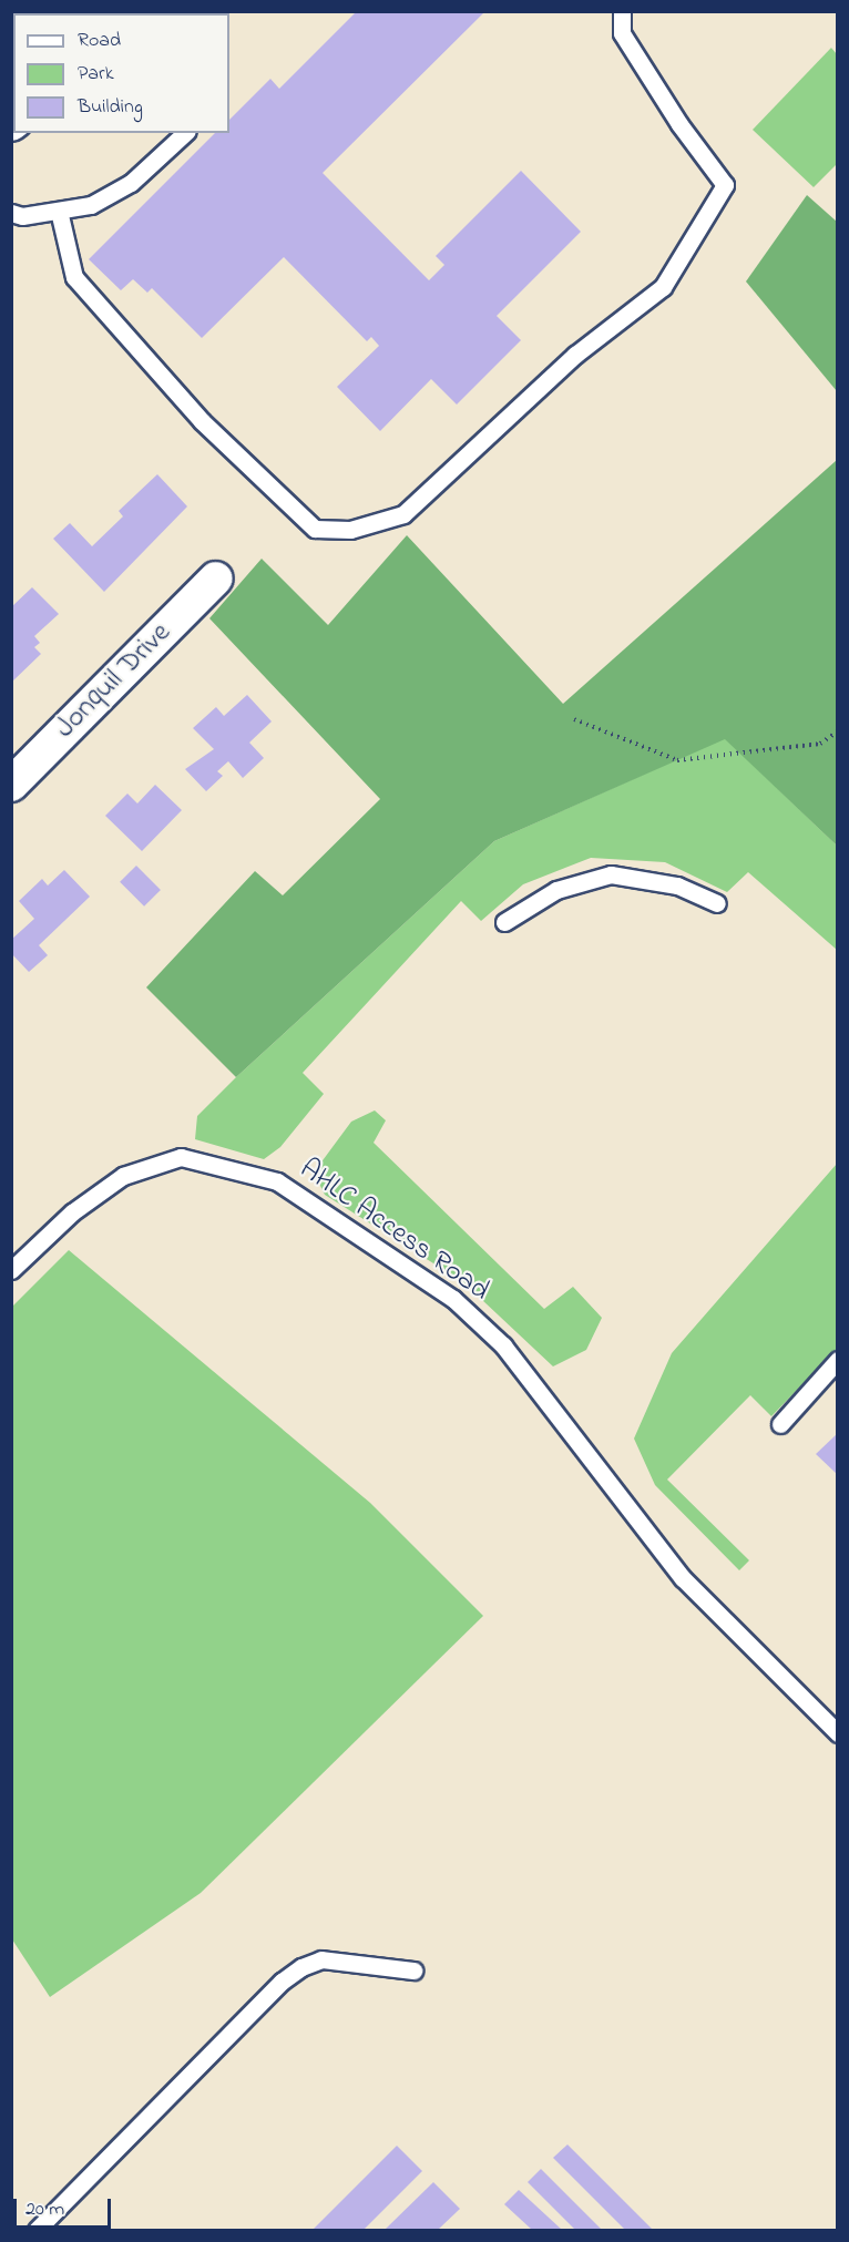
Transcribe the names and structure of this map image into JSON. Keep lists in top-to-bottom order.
{
  "streets": {
    "street": ["Jonquil Drive"],
    "lane": ["AHLC Access Road"]
  },
  "legend": ["Road", "Park", "Building"],
  "scale_bar": "20 m"
}
